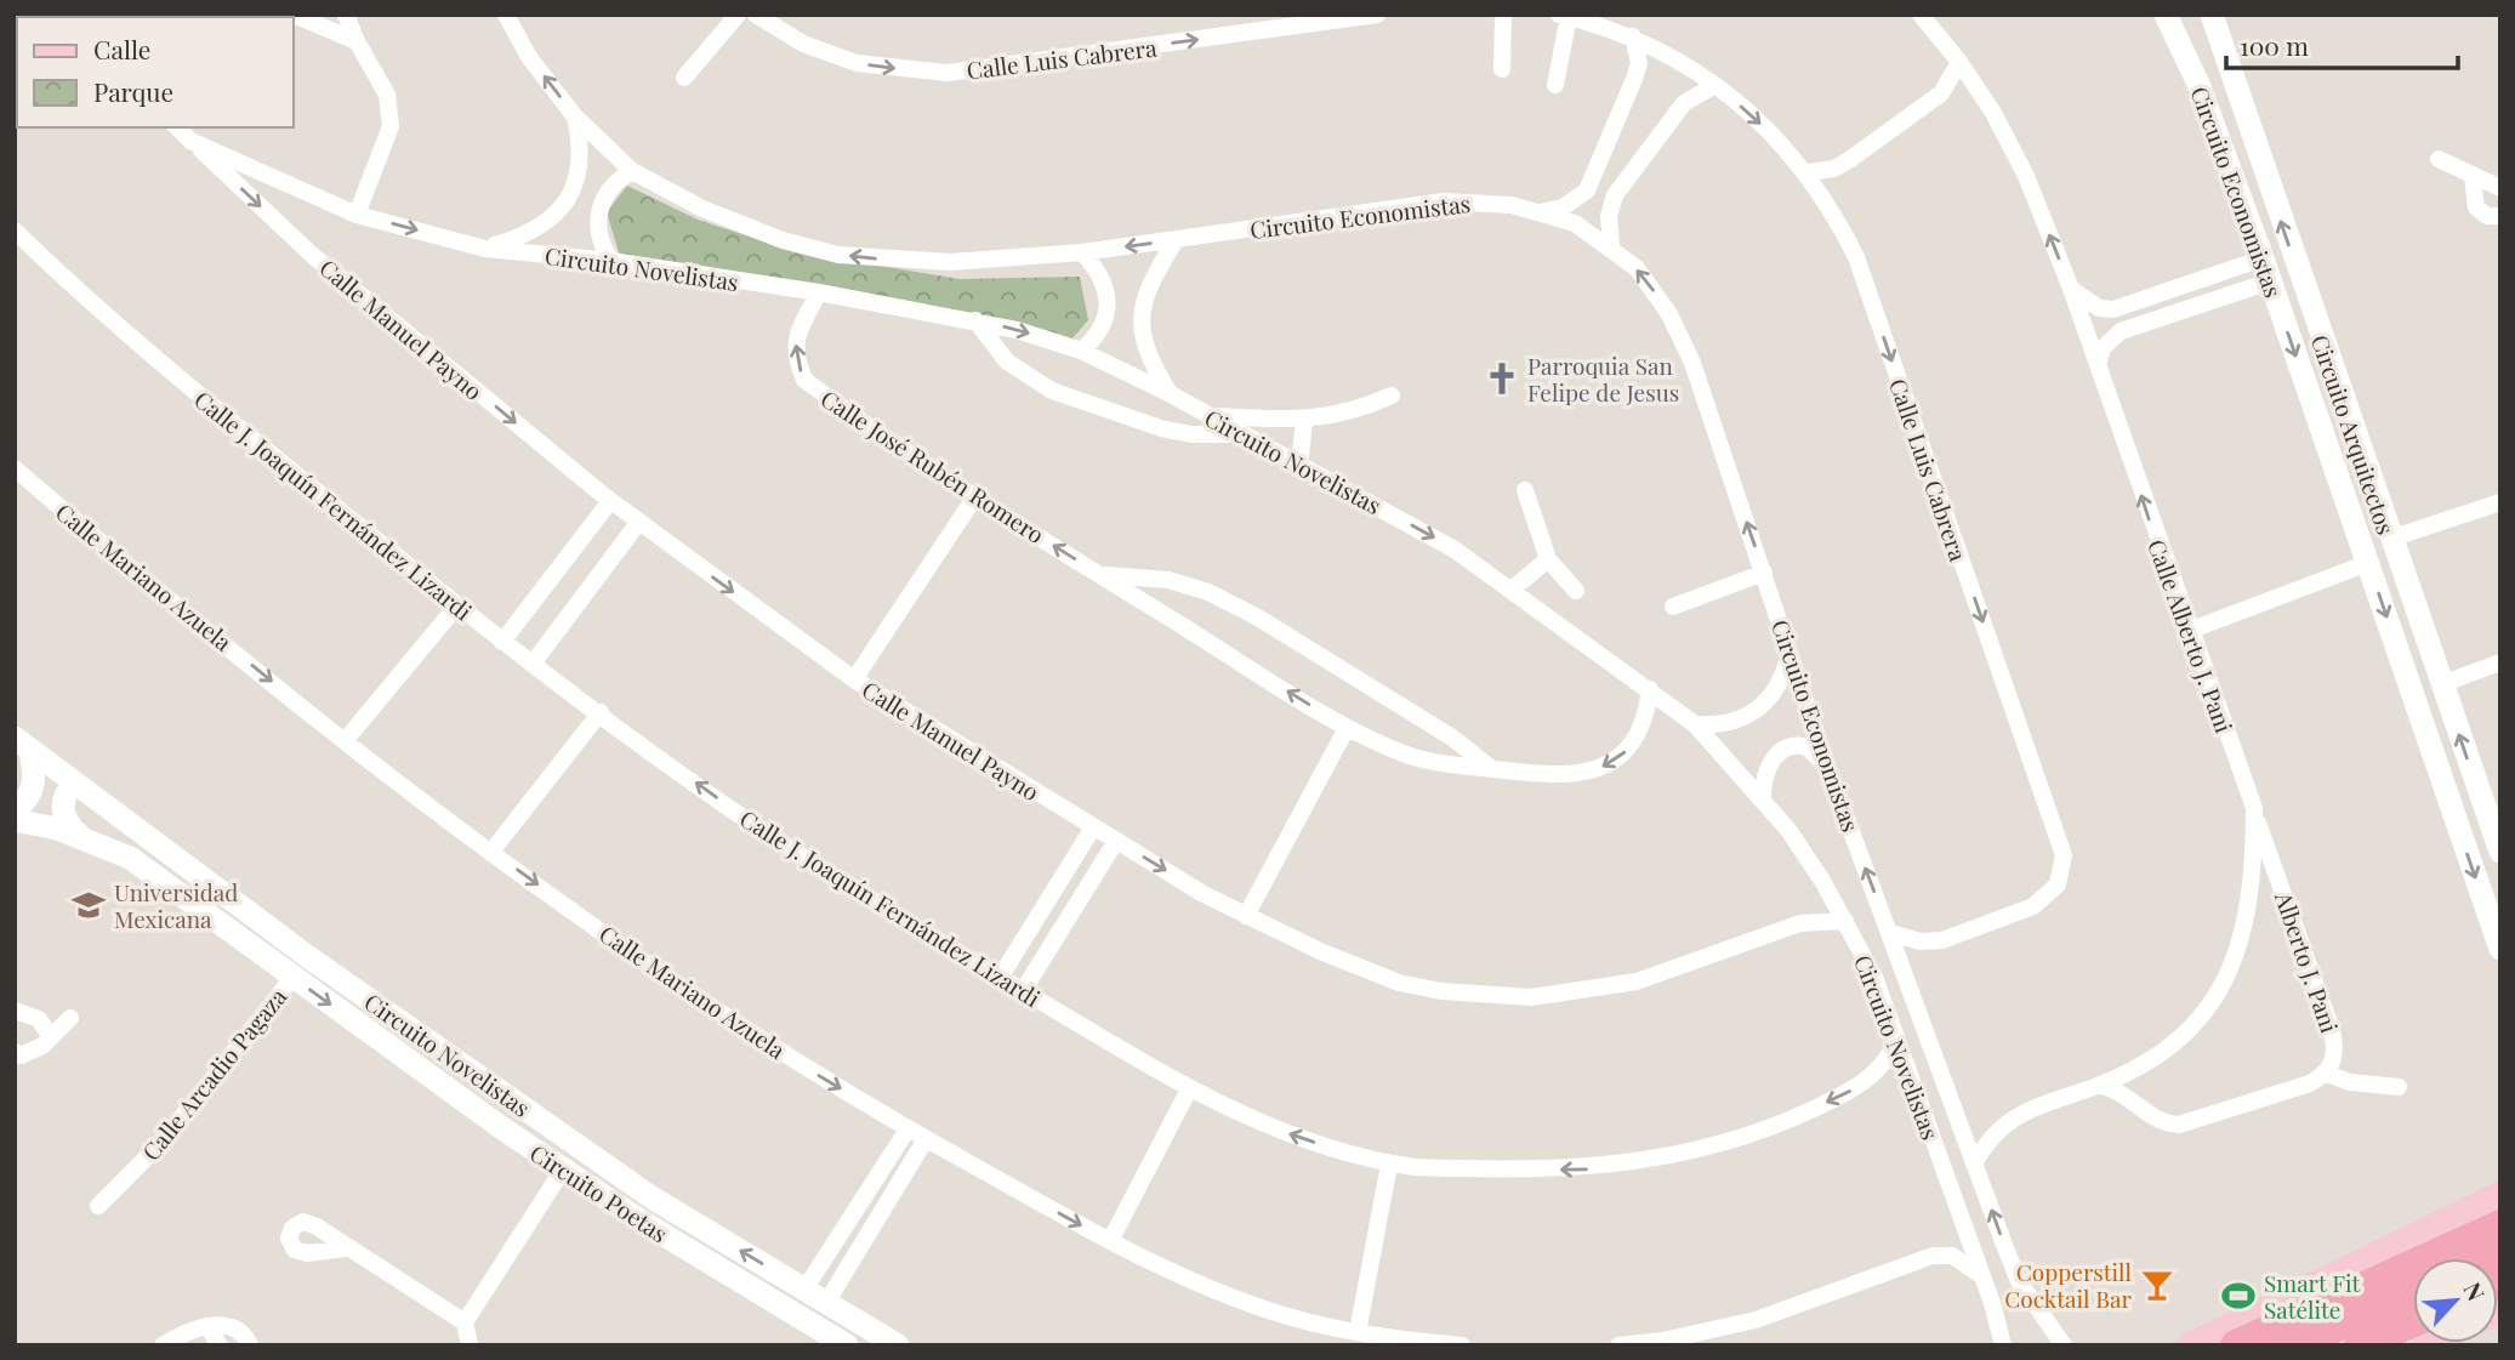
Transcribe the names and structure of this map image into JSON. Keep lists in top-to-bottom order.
{
  "streets": {
    "main road": [
      "Circuito Economistas",
      "Circuito Novelistas",
      "Circuito Arquitectos",
      "Circuito Poetas"
    ],
    "street": [
      "Calle Luis Cabrera",
      "Calle Manuel Payno",
      "Calle José Rubén Romero",
      "Calle J. Joaquín Fernández Lizardi",
      "Calle Mariano Azuela",
      "Calle Alberto J. Pani",
      "Alberto J. Pani",
      "Calle Arcadio Pagaza"
    ]
  },
  "crossings": [
    ["Calle Luis Cabrera", "Circuito Economistas"],
    ["Circuito Economistas", "Calle Alberto J. Pani"],
    ["Circuito Novelistas", "Calle Manuel Payno"],
    ["Circuito Novelistas", "Calle José Rubén Romero"],
    ["Circuito Novelistas", "Calle J. Joaquín Fernández Lizardi"],
    ["Calle Alberto J. Pani", "Alberto J. Pani"],
    ["Calle Arcadio Pagaza", "Circuito Poetas"]
  ],
  "one_way": [
    "Calle Manuel Payno",
    "Circuito Arquitectos",
    "Calle J. Joaquín Fernández Lizardi",
    "Calle Mariano Azuela",
    "Calle Alberto J. Pani"
  ],
  "places": {
    "church": ["Parroquia San Felipe de Jesus"],
    "school or university": ["Universidad Mexicana"],
    "bar": ["Copperstill Cocktail Bar"],
    "sports": ["Smart Fit Satélite"]
  },
  "legend": ["Calle", "Parque"],
  "scale_bar": "100 m",
  "north": "top right"
}
